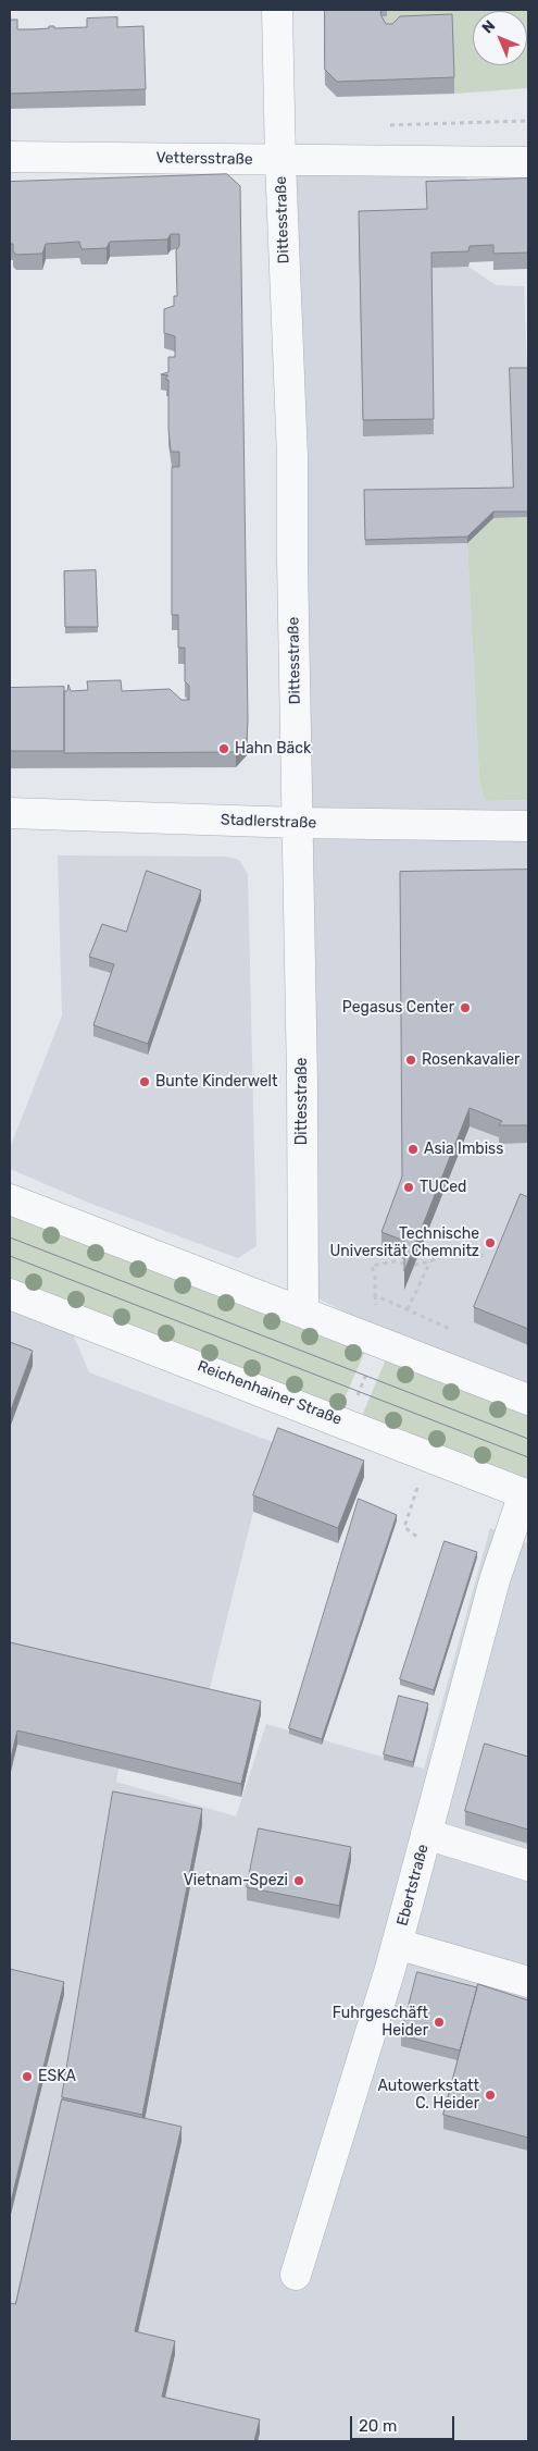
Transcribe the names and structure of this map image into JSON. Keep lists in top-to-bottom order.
{
  "streets": {
    "street": [
      "Vettersstraße",
      "Dittesstraße",
      "Stadlerstraße",
      "Reichenhainer Straße",
      "Ebertstraße"
    ]
  },
  "crossings": [
    ["Vettersstraße", "Dittesstraße"],
    ["Dittesstraße", "Stadlerstraße"],
    ["Reichenhainer Straße", "Ebertstraße"]
  ],
  "places": [
    "Hahn Bäck",
    "Pegasus Center",
    "Rosenkavalier",
    "Bunte Kinderwelt",
    "Asia Imbiss",
    "TUCed",
    "Technische Universität Chemnitz",
    "Vietnam-Spezi",
    "Fuhrgeschäft Heider",
    "ESKA",
    "Autowerkstatt C. Heider"
  ],
  "scale_bar": "20 m",
  "north": "top left"
}
